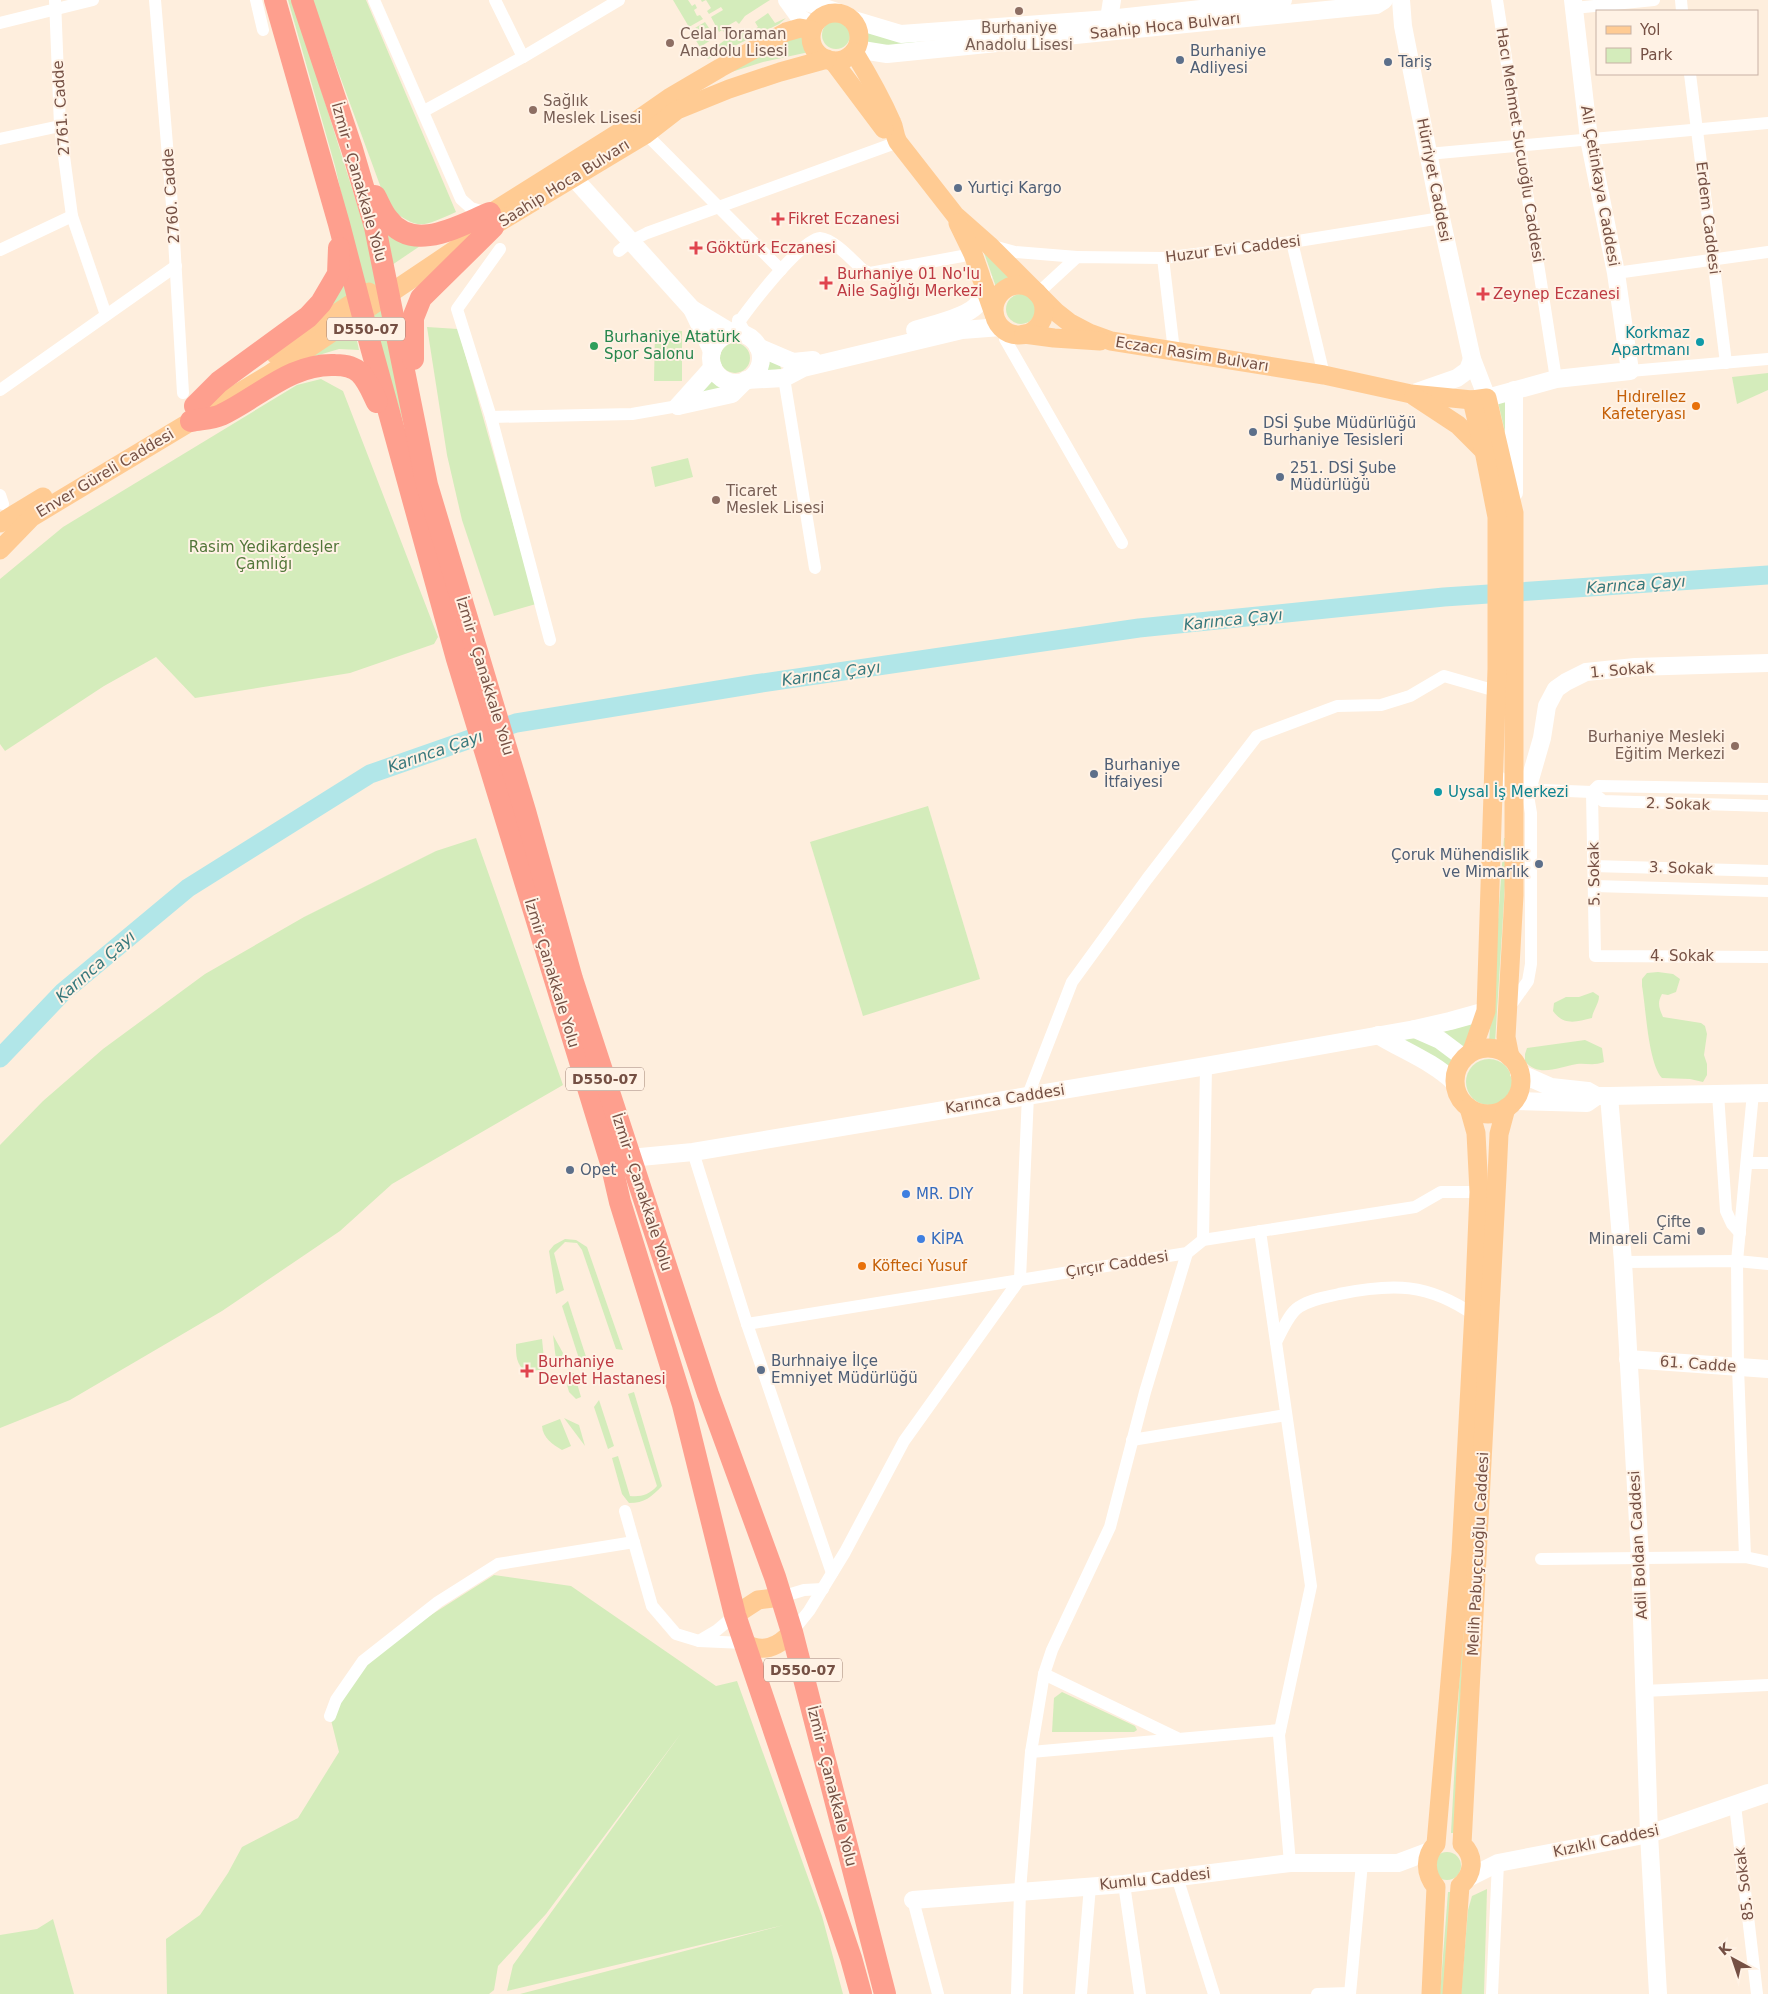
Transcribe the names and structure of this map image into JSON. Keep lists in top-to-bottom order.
{
  "streets": {
    "highway": ["İzmir - Çanakkale Yolu", "D550-07", "İzmir Çanakkale Yolu"],
    "main road": [
      "Saahip Hoca Bulvarı",
      "Eczacı Rasim Bulvarı",
      "Enver Güreli Caddesi",
      "Melih Pabuçcuoğlu Caddesi"
    ],
    "street": [
      "2761. Cadde",
      "Hacı Mehmet Sucuoğlu Caddesi",
      "Hürriyet Caddesi",
      "Ali Çetinkaya Caddesi",
      "2760. Cadde",
      "Erdem Caddesi",
      "Huzur Evi Caddesi",
      "1. Sokak",
      "2. Sokak",
      "3. Sokak",
      "5. Sokak",
      "4. Sokak",
      "Karınca Caddesi",
      "Çırçır Caddesi",
      "61. Cadde",
      "Adil Boldan Caddesi",
      "Kızıklı Caddesi",
      "Kumlu Caddesi",
      "85. Sokak"
    ]
  },
  "crossings": [
    ["Hürriyet Caddesi", "Huzur Evi Caddesi"],
    ["Hürriyet Caddesi", "Eczacı Rasim Bulvarı"],
    ["İzmir - Çanakkale Yolu", "İzmir Çanakkale Yolu"],
    ["İzmir - Çanakkale Yolu", "Karınca Caddesi"],
    ["2760. Cadde", "Enver Güreli Caddesi"],
    ["Huzur Evi Caddesi", "Eczacı Rasim Bulvarı"],
    ["1. Sokak", "2. Sokak"],
    ["2. Sokak", "5. Sokak"],
    ["3. Sokak", "5. Sokak"],
    ["5. Sokak", "4. Sokak"],
    ["Çırçır Caddesi", "Melih Pabuçcuoğlu Caddesi"],
    ["61. Cadde", "Adil Boldan Caddesi"],
    ["Adil Boldan Caddesi", "Kızıklı Caddesi"],
    ["Kızıklı Caddesi", "85. Sokak"]
  ],
  "water": ["Karınca Çayı"],
  "parks": ["Rasim Yedikardeşler Çamlığı"],
  "places": {
    "other": [
      "Burhaniye Anadolu Lisesi",
      "Celal Toraman Anadolu Lisesi",
      "Burhaniye Adliyesi",
      "Tariş",
      "Sağlık Meslek Lisesi",
      "Yurtiçi Kargo",
      "Korkmaz Apartmanı",
      "Burhaniye Atatürk Spor Salonu",
      "Hıdırellez Kafeteryası",
      "DSİ Şube Müdürlüğü Burhaniye Tesisleri",
      "251. DSİ Şube Müdürlüğü",
      "Ticaret Meslek Lisesi",
      "Burhaniye Mesleki Eğitim Merkezi",
      "Burhaniye İtfaiyesi",
      "Uysal İş Merkezi",
      "Çoruk Mühendislik ve Mimarlık",
      "Opet",
      "MR. DIY",
      "Çifte Minareli Cami",
      "KİPA",
      "Köfteci Yusuf",
      "Burhnaiye İlçe Emniyet Müdürlüğü"
    ],
    "health": [
      "Fikret Eczanesi",
      "Göktürk Eczanesi",
      "Burhaniye 01 No'lu Aile Sağlığı Merkezi",
      "Zeynep Eczanesi",
      "Burhaniye Devlet Hastanesi"
    ]
  },
  "legend": ["Yol", "Park"],
  "north": "top left"
}
